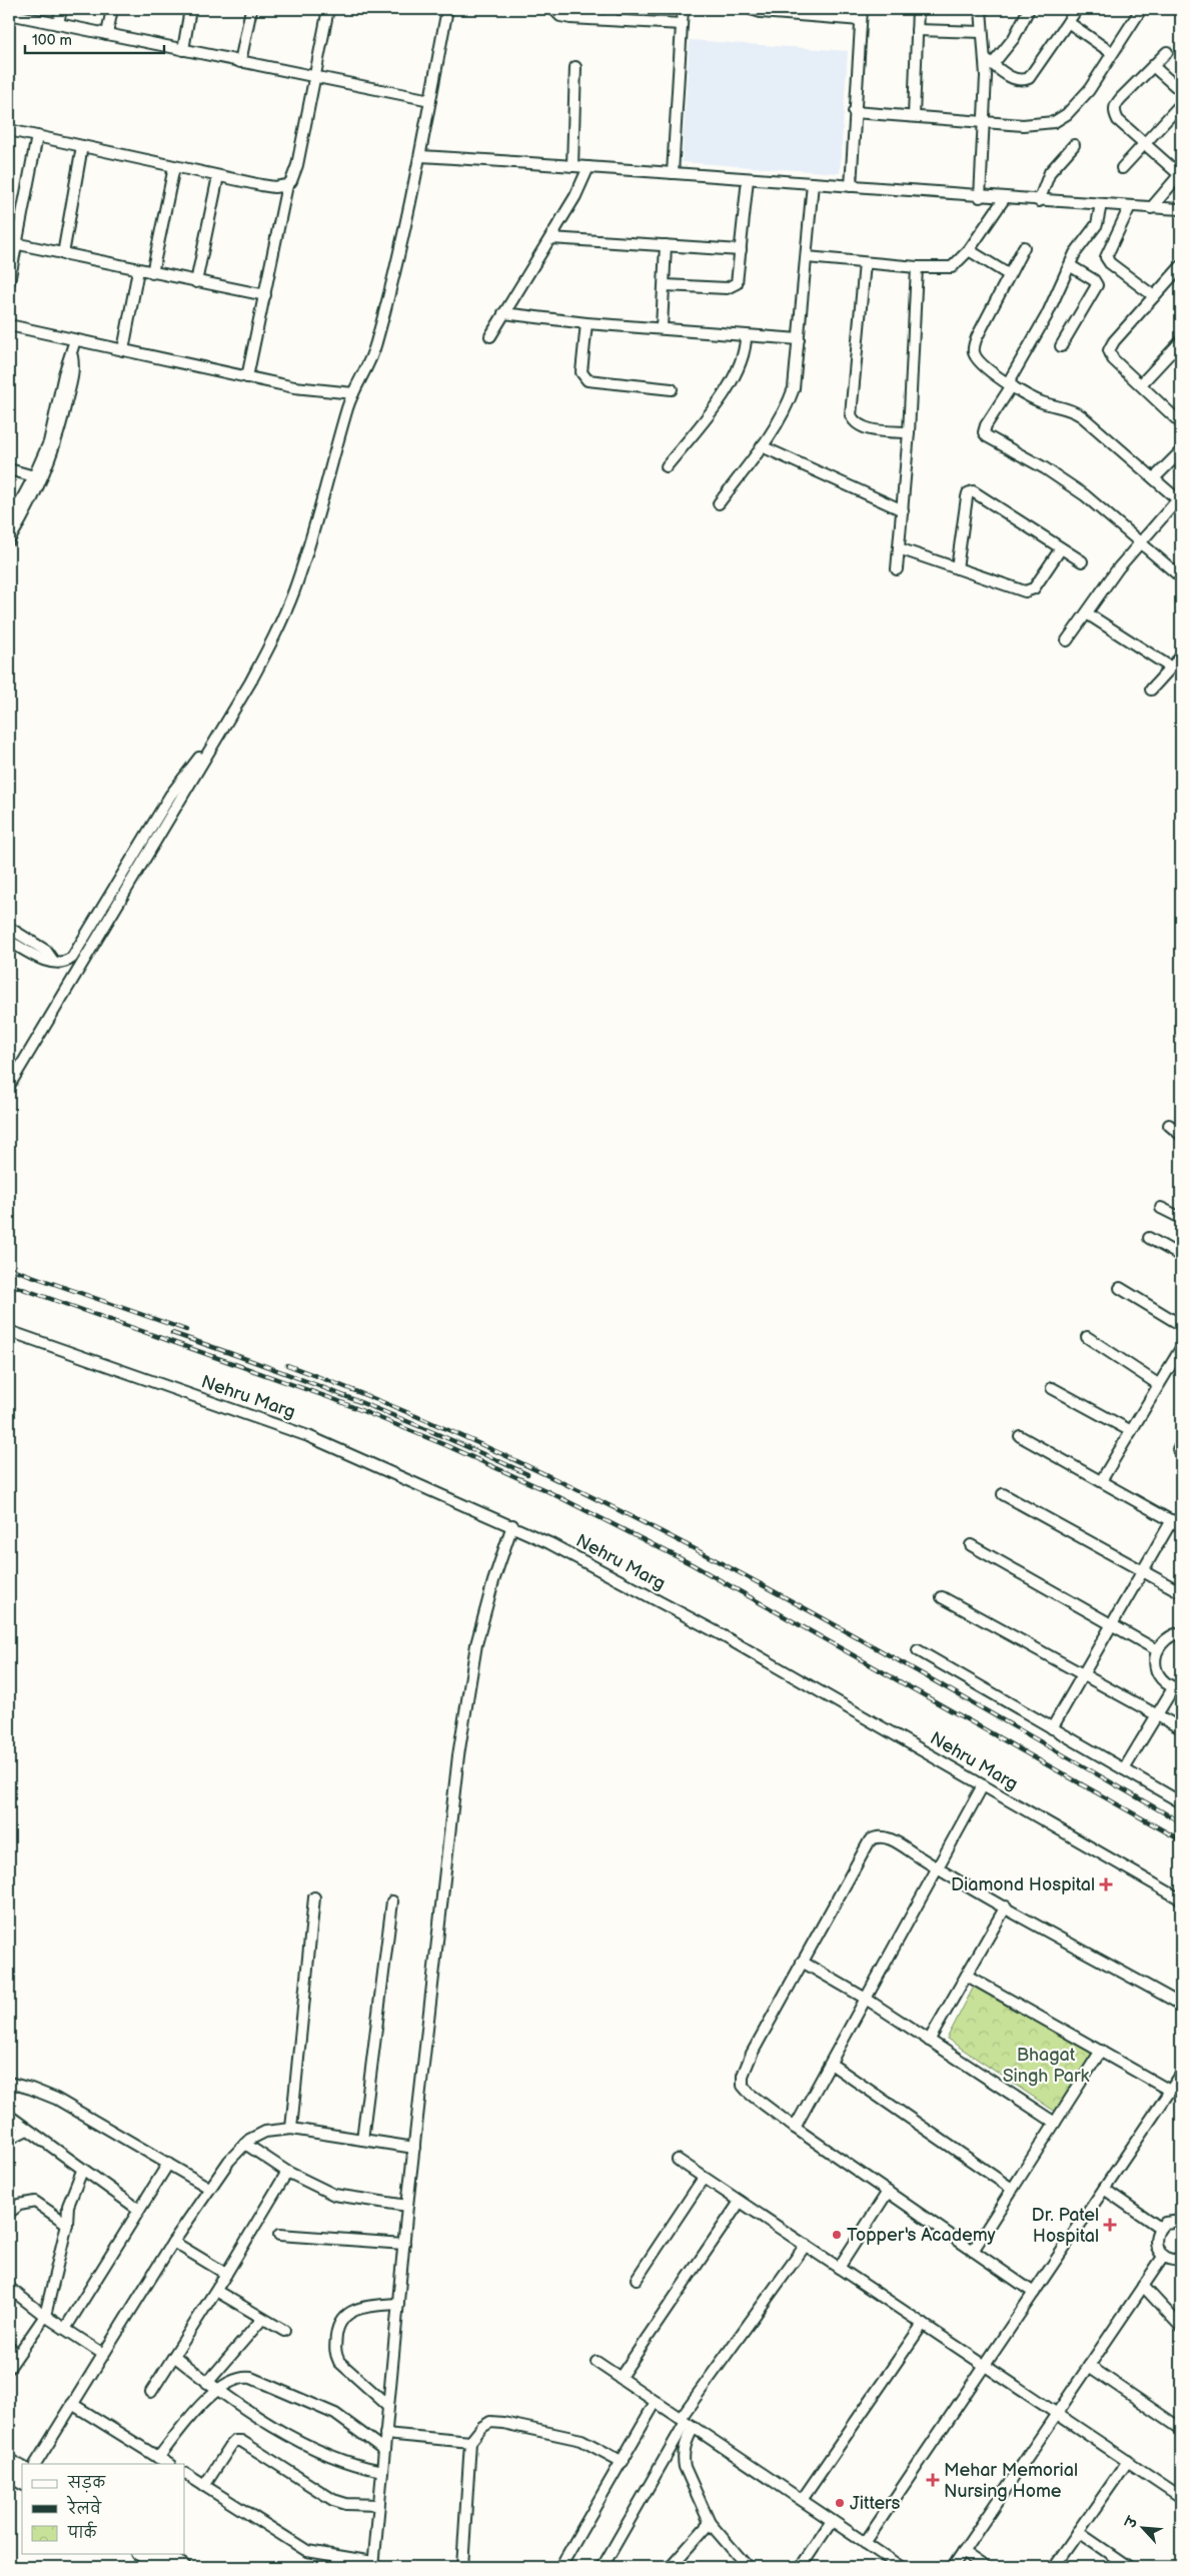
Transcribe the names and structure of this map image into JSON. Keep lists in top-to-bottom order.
{
  "streets": {
    "street": ["Nehru Marg"]
  },
  "parks": ["Bhagat Singh Park"],
  "places": {
    "health": ["Diamond Hospital", "Dr. Patel Hospital", "Mehar Memorial Nursing Home"],
    "other": ["Topper's Academy", "Jitters"]
  },
  "legend": ["सड़क", "रेलवे", "पार्क"],
  "scale_bar": "100 m",
  "north": "top left"
}
